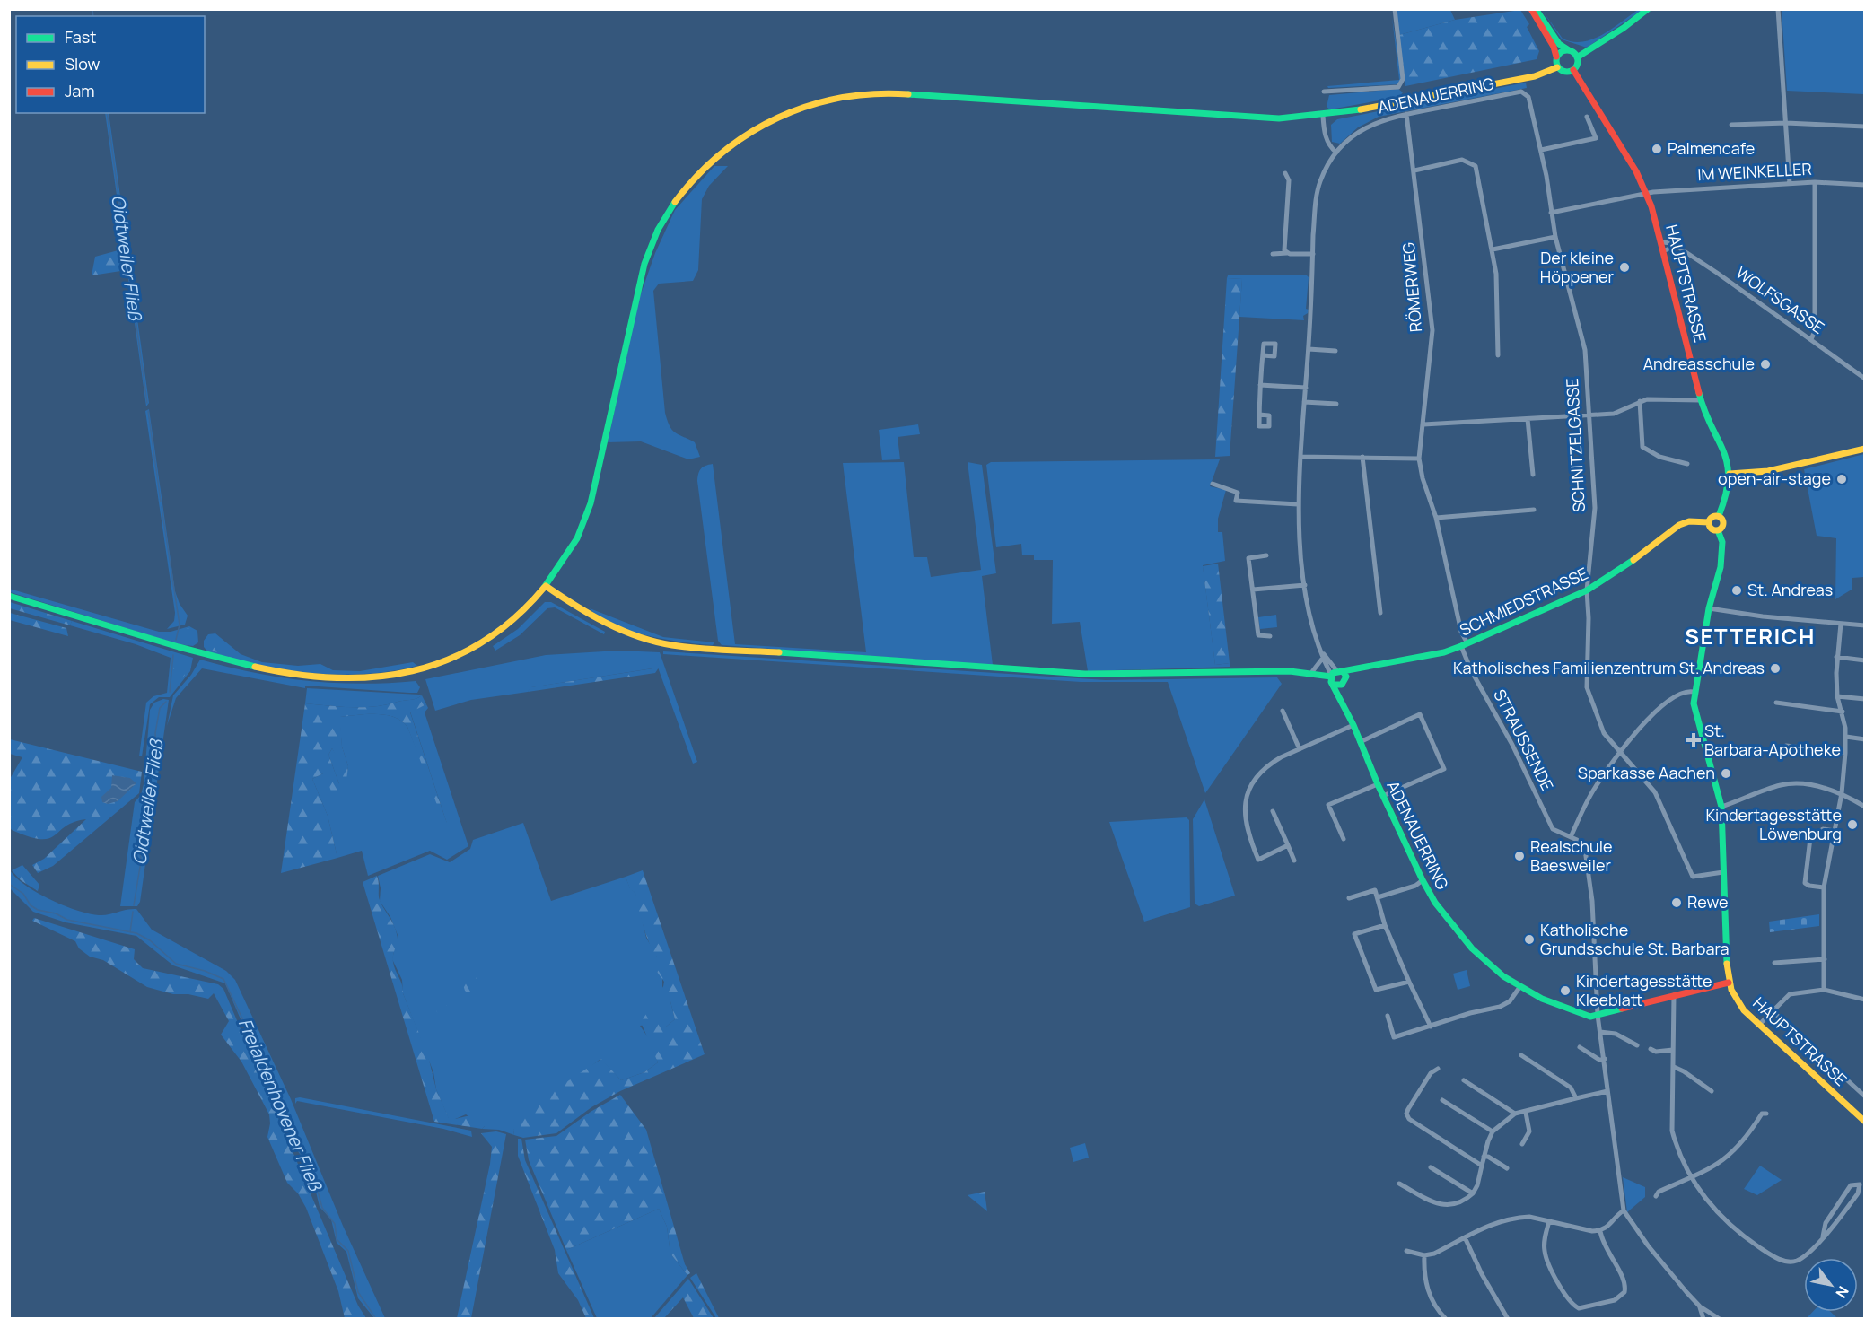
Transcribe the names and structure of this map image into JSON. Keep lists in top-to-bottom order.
{
  "streets": {
    "main road": ["ADENAUERRING", "HAUPTSTRASSE", "SCHMIEDSTRASSE"],
    "street": [
      "IM WEINKELLER",
      "RÖMERWEG",
      "WOLFSGASSE",
      "SCHNITZELGASSE",
      "STRAUSSENDE"
    ]
  },
  "crossings": [
    ["ADENAUERRING", "HAUPTSTRASSE"],
    ["ADENAUERRING", "RÖMERWEG"],
    ["ADENAUERRING", "SCHNITZELGASSE"],
    ["ADENAUERRING", "SCHMIEDSTRASSE"],
    ["ADENAUERRING", "STRAUSSENDE"],
    ["IM WEINKELLER", "HAUPTSTRASSE"],
    ["IM WEINKELLER", "SCHNITZELGASSE"],
    ["HAUPTSTRASSE", "WOLFSGASSE"],
    ["HAUPTSTRASSE", "SCHNITZELGASSE"],
    ["HAUPTSTRASSE", "SCHMIEDSTRASSE"],
    ["RÖMERWEG", "STRAUSSENDE"],
    ["SCHNITZELGASSE", "SCHMIEDSTRASSE"],
    ["SCHMIEDSTRASSE", "STRAUSSENDE"]
  ],
  "districts": ["SETTERICH"],
  "water": ["Oidtweiler Fließ", "Freialdenhovener Fließ"],
  "places": {
    "other": [
      "Palmencafe",
      "Der kleine Höppener",
      "Andreasschule",
      "open-air-stage",
      "St. Andreas",
      "Katholisches Familienzentrum St. Andreas",
      "Sparkasse Aachen",
      "Kindertagesstätte Löwenburg",
      "Realschule Baesweiler",
      "Rewe",
      "Katholische Grundsschule St. Barbara",
      "Kindertagesstätte Kleeblatt"
    ],
    "health": ["St. Barbara-Apotheke"]
  },
  "legend": ["Fast", "Slow", "Jam"],
  "north": "bottom right"
}
